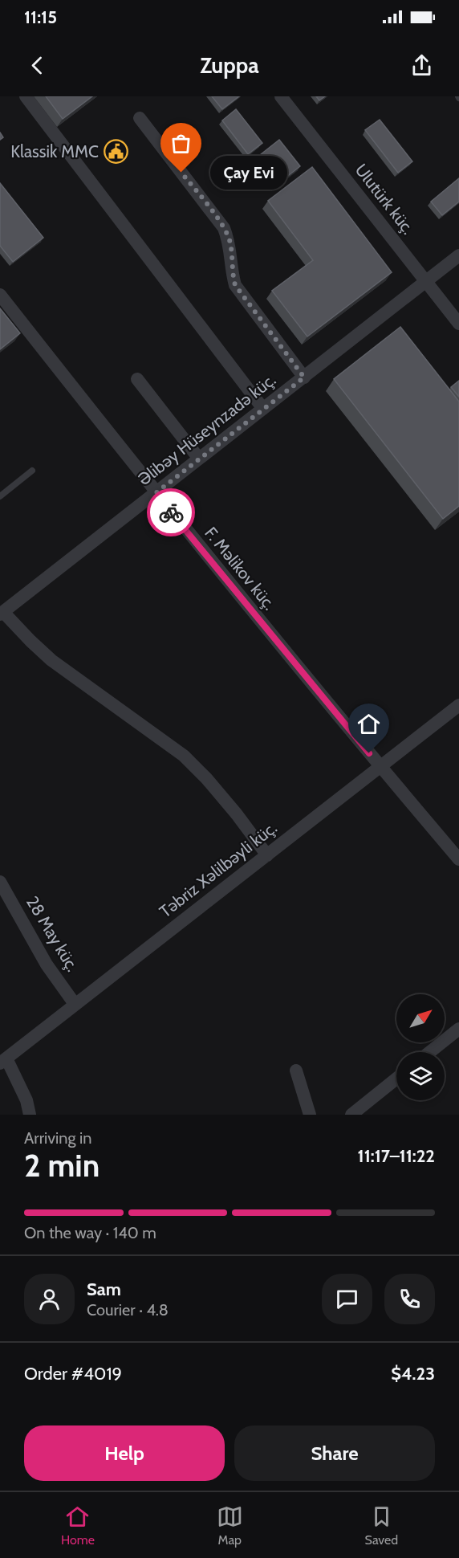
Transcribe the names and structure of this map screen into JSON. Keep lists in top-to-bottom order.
{
  "streets": {
    "street": [
      "Ulutürk küç.",
      "Əlibəy Hüseynzadə küç.",
      "F. Məlikov küç.",
      "Təbriz Xəlilbəyli küç.",
      "28 May küç."
    ]
  },
  "crossings": [
    ["Ulutürk küç.", "Əlibəy Hüseynzadə küç."],
    ["Əlibəy Hüseynzadə küç.", "F. Məlikov küç."],
    ["F. Məlikov küç.", "Təbriz Xəlilbəyli küç."],
    ["Təbriz Xəlilbəyli küç.", "28 May küç."]
  ],
  "places": {
    "public building": ["Klassik MMC"],
    "other": ["Çay Evi"]
  },
  "north": "top right",
  "page": {
    "status": "11:15",
    "header": "Zuppa",
    "bubble": "Çay Evi",
    "heading": ["2 min", "Arriving in", "11:17–11:22"],
    "panel": [
      "Sam",
      "Courier · 4.8",
      "Order #4019",
      "$4.23"
    ],
    "bar": "On the way · 140 m",
    "buttons": ["Help", "Share"],
    "tabs": ["Home", "Map", "Saved"]
  }
}
